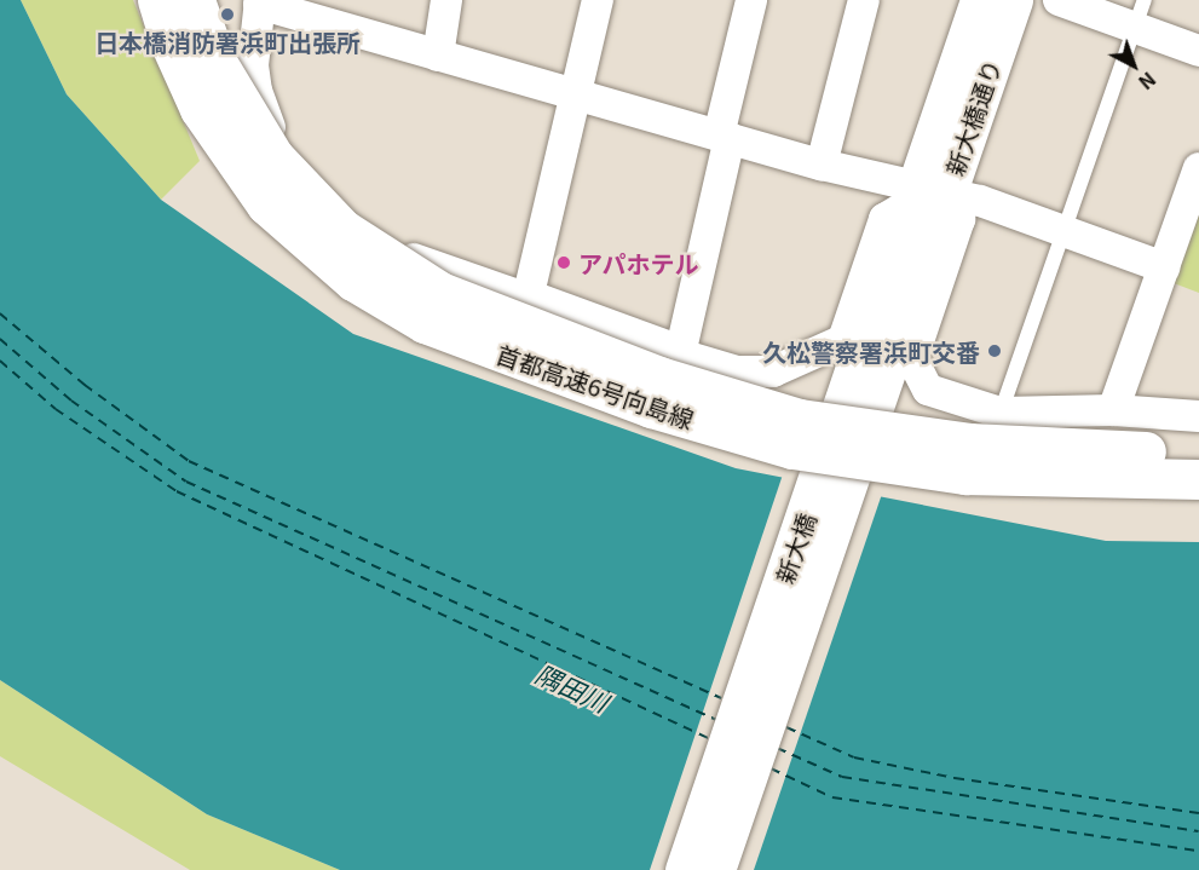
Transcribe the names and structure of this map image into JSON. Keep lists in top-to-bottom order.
{
  "streets": {
    "main road": ["新大橋通り", "首都高速6号向島線", "新大橋"]
  },
  "crossings": [
    ["新大橋通り", "新大橋"]
  ],
  "water": ["隅田川"],
  "places": ["日本橋消防署浜町出張所", "アパホテル", "久松警察署浜町交番"],
  "north": "bottom right"
}
